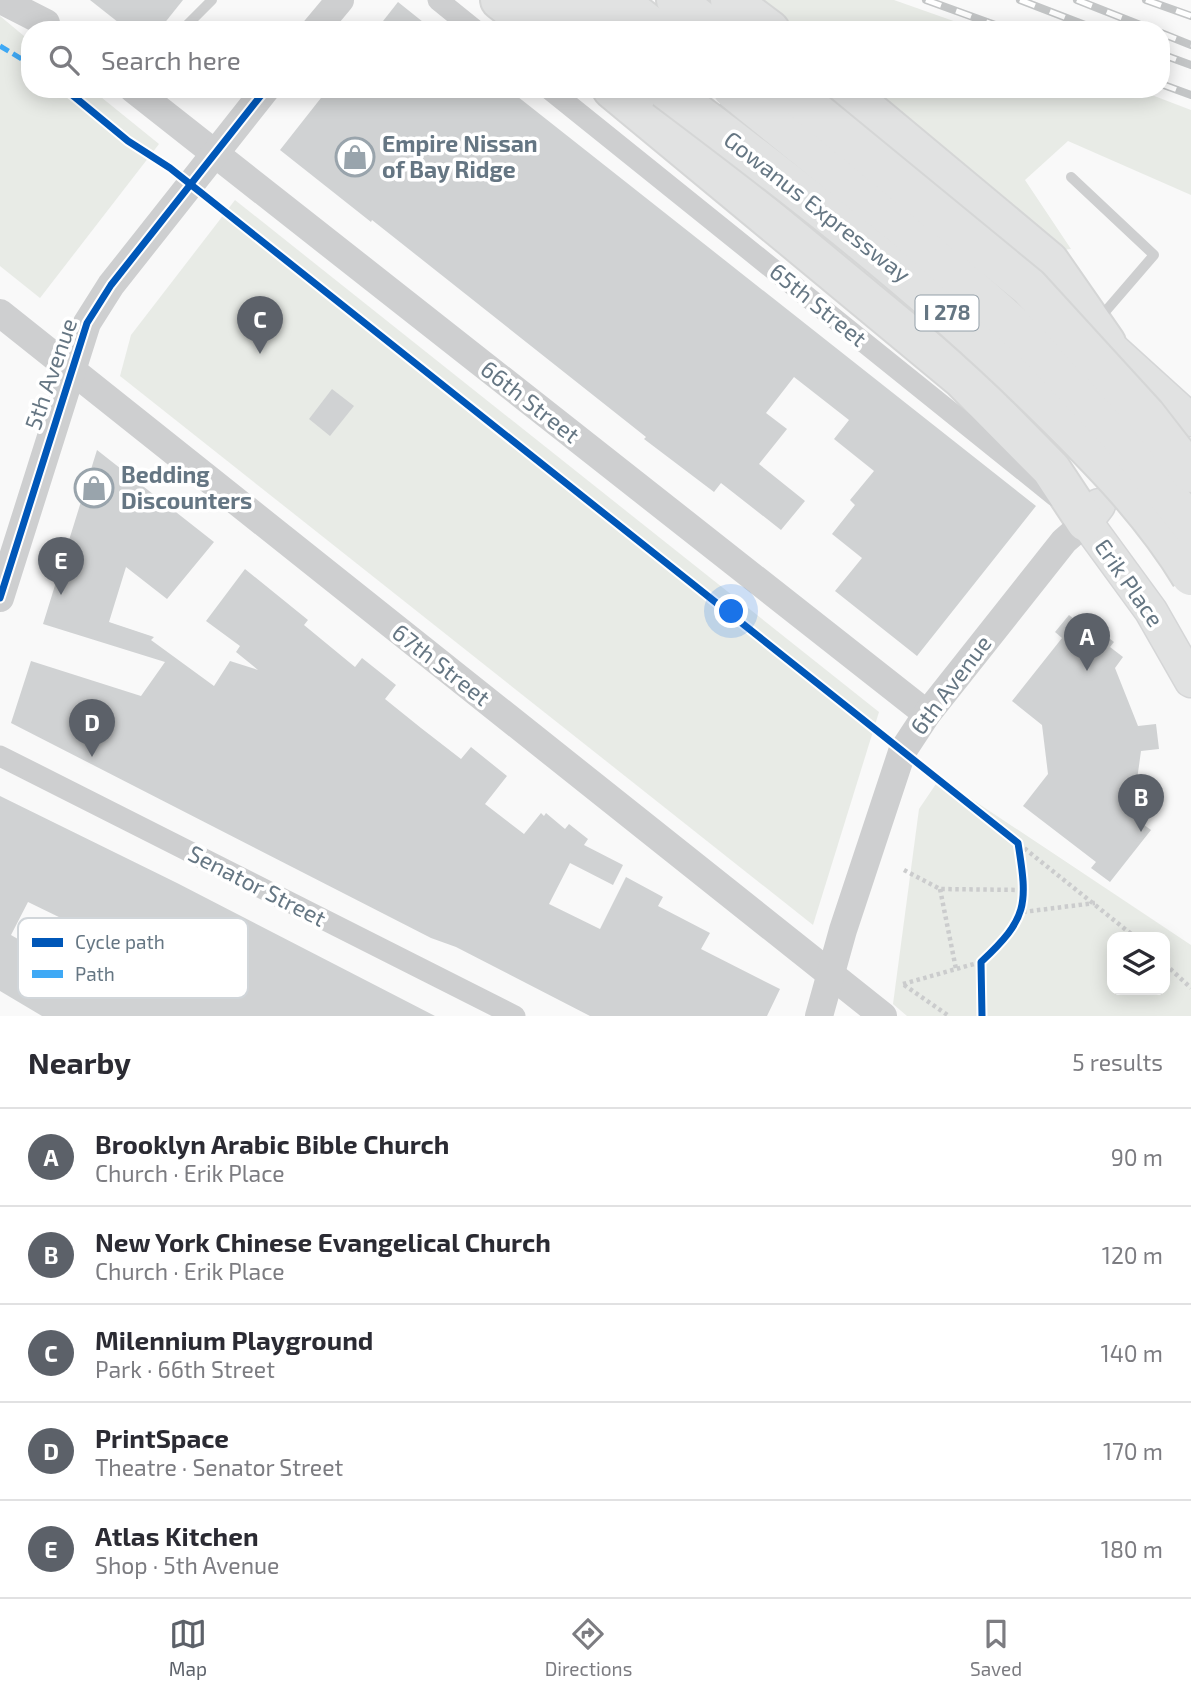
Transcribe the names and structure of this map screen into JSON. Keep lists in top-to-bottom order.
{
  "streets": {
    "highway": ["Gowanus Expressway", "I 278"],
    "main road": ["Erik Place"],
    "street": [
      "65th Street",
      "5th Avenue",
      "66th Street",
      "67th Street",
      "6th Avenue",
      "Senator Street"
    ]
  },
  "crossings": [
    ["65th Street", "Erik Place"],
    ["65th Street", "6th Avenue"],
    ["5th Avenue", "66th Street"],
    ["5th Avenue", "67th Street"],
    ["66th Street", "6th Avenue"],
    ["Erik Place", "6th Avenue"],
    ["67th Street", "6th Avenue"]
  ],
  "places": {
    "shop": ["Empire Nissan of Bay Ridge", "Bedding Discounters"]
  },
  "legend": ["Cycle path", "Path"],
  "page": {
    "search": "Search here",
    "pins": [
      "C",
      "E",
      "A",
      "D",
      "B"
    ],
    "heading": ["Nearby", "5 results"],
    "list": [
      {
        "mark": "A",
        "name": "Brooklyn Arabic Bible Church",
        "note": "Church · Erik Place",
        "value": "90 m"
      },
      {
        "mark": "B",
        "name": "New York Chinese Evangelical Church",
        "note": "Church · Erik Place",
        "value": "120 m"
      },
      {
        "mark": "C",
        "name": "Milennium Playground",
        "note": "Park · 66th Street",
        "value": "140 m"
      },
      {
        "mark": "D",
        "name": "PrintSpace",
        "note": "Theatre · Senator Street",
        "value": "170 m"
      },
      {
        "mark": "E",
        "name": "Atlas Kitchen",
        "note": "Shop · 5th Avenue",
        "value": "180 m"
      }
    ],
    "nav": ["Map", "Directions", "Saved"]
  }
}
